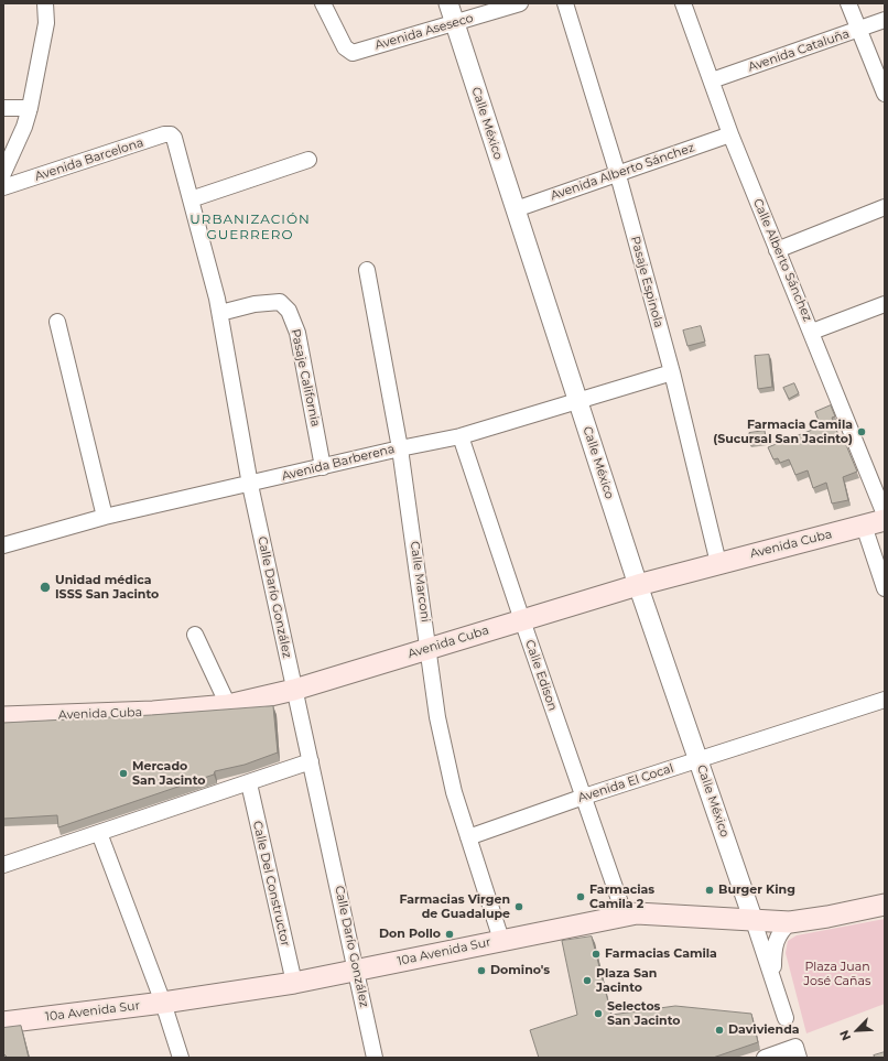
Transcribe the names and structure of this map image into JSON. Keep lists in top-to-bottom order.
{
  "streets": {
    "main road": ["Avenida Cuba", "10a Avenida Sur"],
    "street": [
      "Avenida Aseseco",
      "Avenida Cataluña",
      "Calle México",
      "Avenida Barcelona",
      "Avenida Alberto Sánchez",
      "Calle Alberto Sánchez",
      "Pasaje Espinola",
      "Pasaje California",
      "Avenida Barberena",
      "Calle Marconi",
      "Calle Darío González",
      "Calle Edison",
      "Avenida El Cocal",
      "Calle Del Constructor"
    ]
  },
  "crossings": [
    ["Avenida Aseseco", "Calle México"],
    ["Avenida Cataluña", "Calle Alberto Sánchez"],
    ["Calle México", "Avenida Alberto Sánchez"],
    ["Calle México", "Avenida Barberena"],
    ["Calle México", "Avenida Cuba"],
    ["Calle México", "Avenida El Cocal"],
    ["Calle México", "10a Avenida Sur"],
    ["Avenida Barcelona", "Calle Darío González"],
    ["Avenida Alberto Sánchez", "Calle Alberto Sánchez"],
    ["Avenida Alberto Sánchez", "Pasaje Espinola"],
    ["Pasaje Espinola", "Avenida Barberena"],
    ["Pasaje Espinola", "Avenida Cuba"],
    ["Pasaje California", "Avenida Barberena"],
    ["Pasaje California", "Calle Darío González"],
    ["Avenida Barberena", "Calle Marconi"],
    ["Avenida Barberena", "Calle Darío González"],
    ["Avenida Barberena", "Calle Edison"],
    ["Avenida Cuba", "Calle Marconi"],
    ["Avenida Cuba", "Calle Darío González"],
    ["Avenida Cuba", "Calle Edison"],
    ["Calle Marconi", "Avenida El Cocal"],
    ["Calle Marconi", "10a Avenida Sur"],
    ["Calle Darío González", "10a Avenida Sur"],
    ["Calle Edison", "Avenida El Cocal"],
    ["Calle Edison", "10a Avenida Sur"],
    ["Calle Del Constructor", "10a Avenida Sur"]
  ],
  "districts": ["URBANIZACIÓN GUERRERO"],
  "parks": ["Plaza Juan José Cañas"],
  "places": [
    "Farmacia Camila (Sucursal San Jacinto)",
    "Unidad médica ISSS San Jacinto",
    "Mercado San Jacinto",
    "Burger King",
    "Farmacias Camila 2",
    "Farmacias Virgen de Guadalupe",
    "Don Pollo",
    "Farmacias Camila",
    "Domino's",
    "Plaza San Jacinto",
    "Selectos San Jacinto",
    "Davivienda"
  ],
  "north": "bottom left"
}
